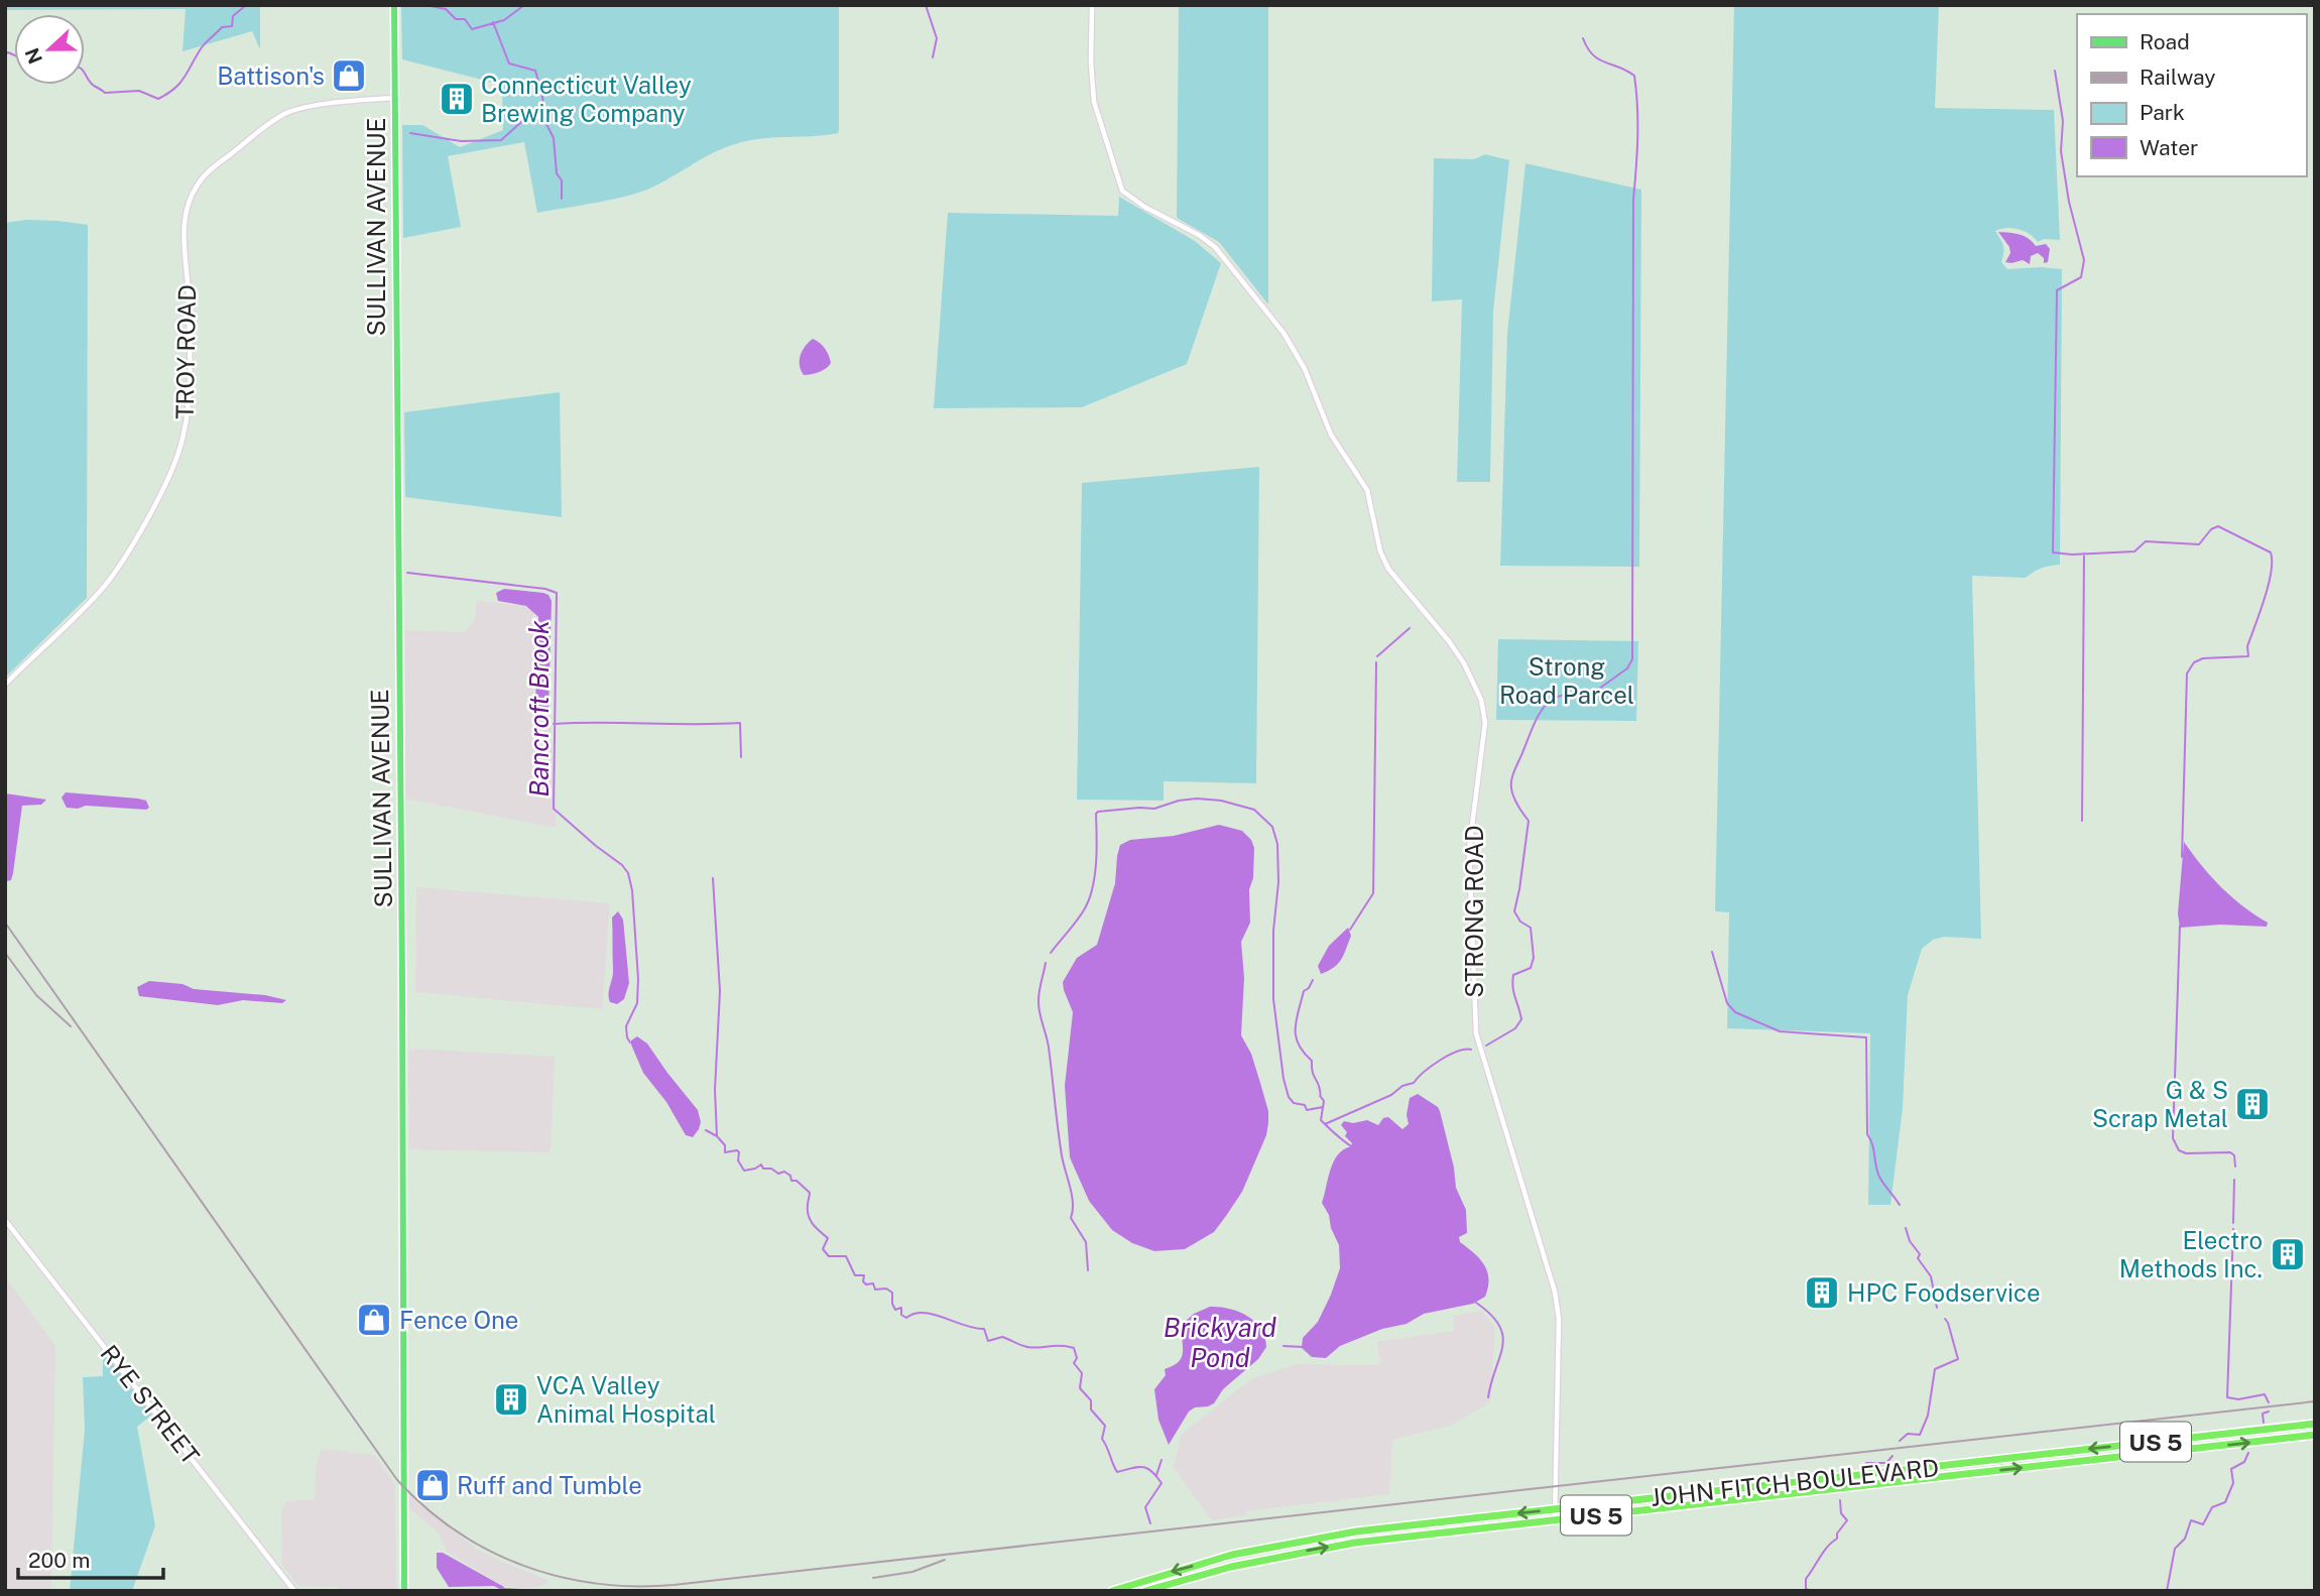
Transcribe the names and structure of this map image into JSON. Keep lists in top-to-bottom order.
{
  "streets": {
    "highway": ["US 5", "JOHN FITCH BOULEVARD"],
    "main road": ["SULLIVAN AVENUE"],
    "street": ["TROY ROAD", "STRONG ROAD", "RYE STREET"]
  },
  "crossings": [
    ["SULLIVAN AVENUE", "TROY ROAD"],
    ["STRONG ROAD", "JOHN FITCH BOULEVARD"]
  ],
  "water": ["Bancroft Brook", "Brickyard Pond"],
  "parks": ["Strong Road Parcel"],
  "places": {
    "shop": ["Battison's", "Fence One", "Ruff and Tumble"],
    "building": [
      "Connecticut Valley Brewing Company",
      "G & S Scrap Metal",
      "Electro Methods Inc.",
      "HPC Foodservice",
      "VCA Valley Animal Hospital"
    ]
  },
  "legend": [
    "Road",
    "Railway",
    "Park",
    "Water"
  ],
  "scale_bar": "200 m",
  "north": "left"
}
